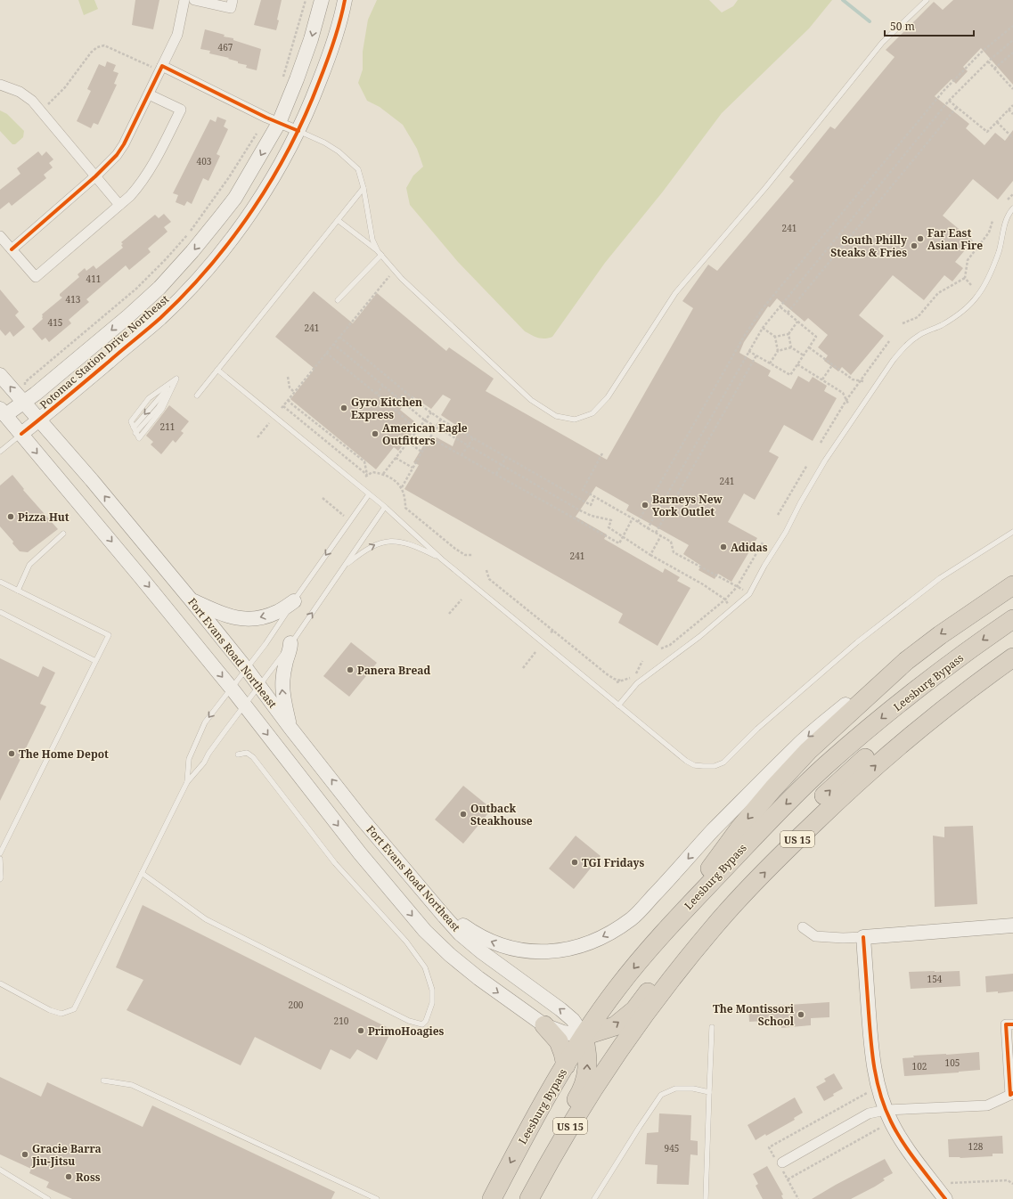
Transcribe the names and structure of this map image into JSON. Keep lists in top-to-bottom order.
{
  "streets": {
    "highway": ["Leesburg Bypass", "US 15"],
    "main road": ["Potomac Station Drive Northeast", "Fort Evans Road Northeast"]
  },
  "crossings": [
    ["Potomac Station Drive Northeast", "Fort Evans Road Northeast"],
    ["Fort Evans Road Northeast", "Leesburg Bypass"]
  ],
  "places": [
    "Far East Asian Fire",
    "South Philly Steaks & Fries",
    "Gyro Kitchen Express",
    "American Eagle Outfitters",
    "Barneys New York Outlet",
    "Pizza Hut",
    "Adidas",
    "Panera Bread",
    "The Home Depot",
    "Outback Steakhouse",
    "TGI Fridays",
    "The Montissori School",
    "PrimoHoagies",
    "Gracie Barra Jiu-Jitsu",
    "Ross"
  ],
  "house_numbers": [
    "467",
    "403",
    "241",
    "411",
    "413",
    "415",
    "241",
    "211",
    "241",
    "241",
    "154",
    "200",
    "210",
    "105",
    "102",
    "128",
    "945"
  ],
  "scale_bar": "50 m"
}
